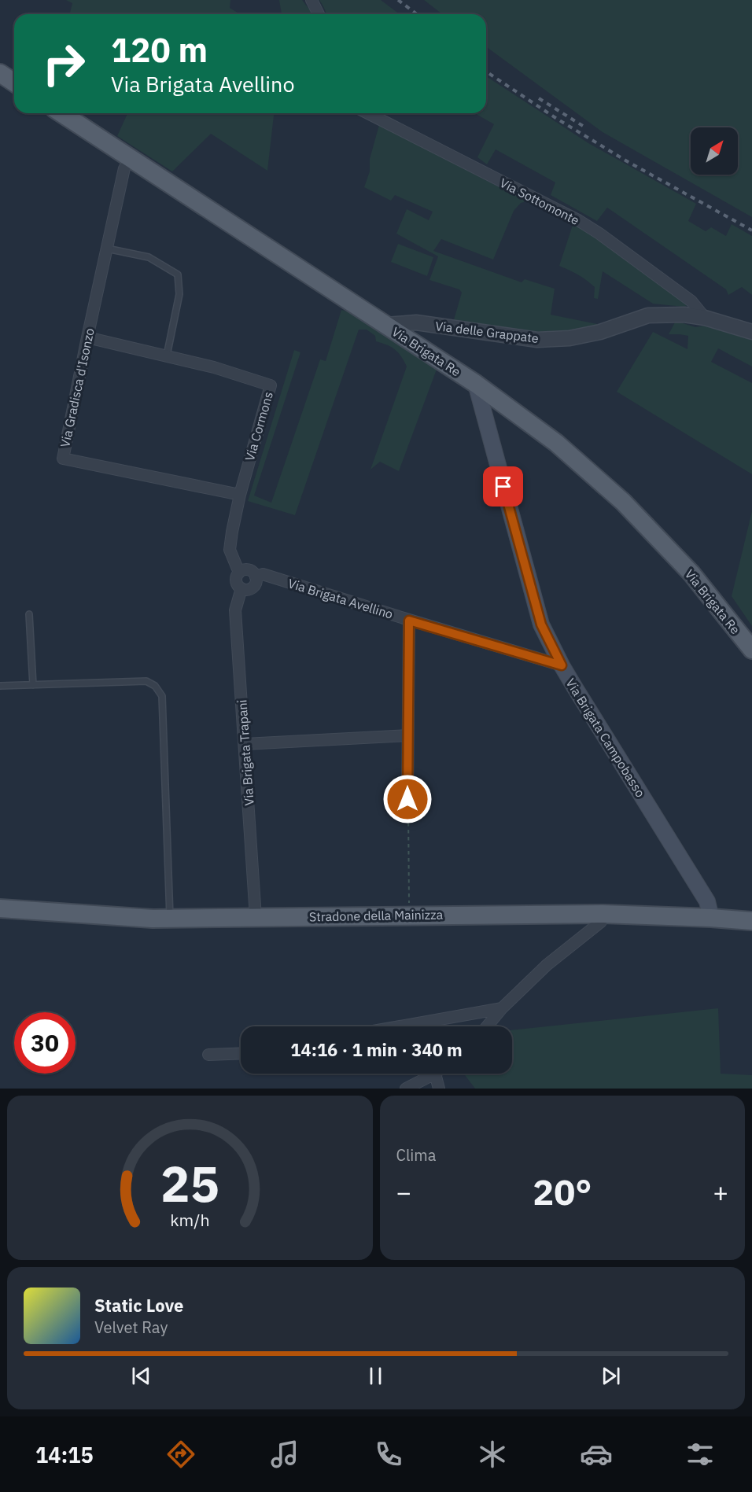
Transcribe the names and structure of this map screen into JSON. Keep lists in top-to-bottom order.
{
  "streets": {
    "main road": ["Via Brigata Re", "Via Brigata Campobasso", "Stradone della Mainizza"],
    "street": [
      "Via Sottomonte",
      "Via delle Grappate",
      "Via Gradisca d'Isonzo",
      "Via Cormons",
      "Via Brigata Avellino",
      "Via Brigata Trapani"
    ]
  },
  "crossings": [
    ["Via Sottomonte", "Via delle Grappate"],
    ["Via delle Grappate", "Via Brigata Re"],
    ["Via Brigata Re", "Via Brigata Campobasso"],
    ["Via Gradisca d'Isonzo", "Via Cormons"],
    ["Via Cormons", "Via Brigata Avellino"],
    ["Via Cormons", "Via Brigata Trapani"],
    ["Via Brigata Avellino", "Via Brigata Campobasso"],
    ["Via Brigata Avellino", "Via Brigata Trapani"],
    ["Via Brigata Campobasso", "Stradone della Mainizza"],
    ["Via Brigata Trapani", "Stradone della Mainizza"]
  ],
  "north": "top right",
  "page": {
    "turn": ["120 m", "Via Brigata Avellino"],
    "limit": "30",
    "trip": "14:16 · 1 min · 340 m",
    "tile": "Clima",
    "heat": ["−", "20°", "+"],
    "song": ["Static Love", "Velvet Ray"],
    "tabs": "14:15",
    "gauge": ["25", "km/h"]
  }
}
